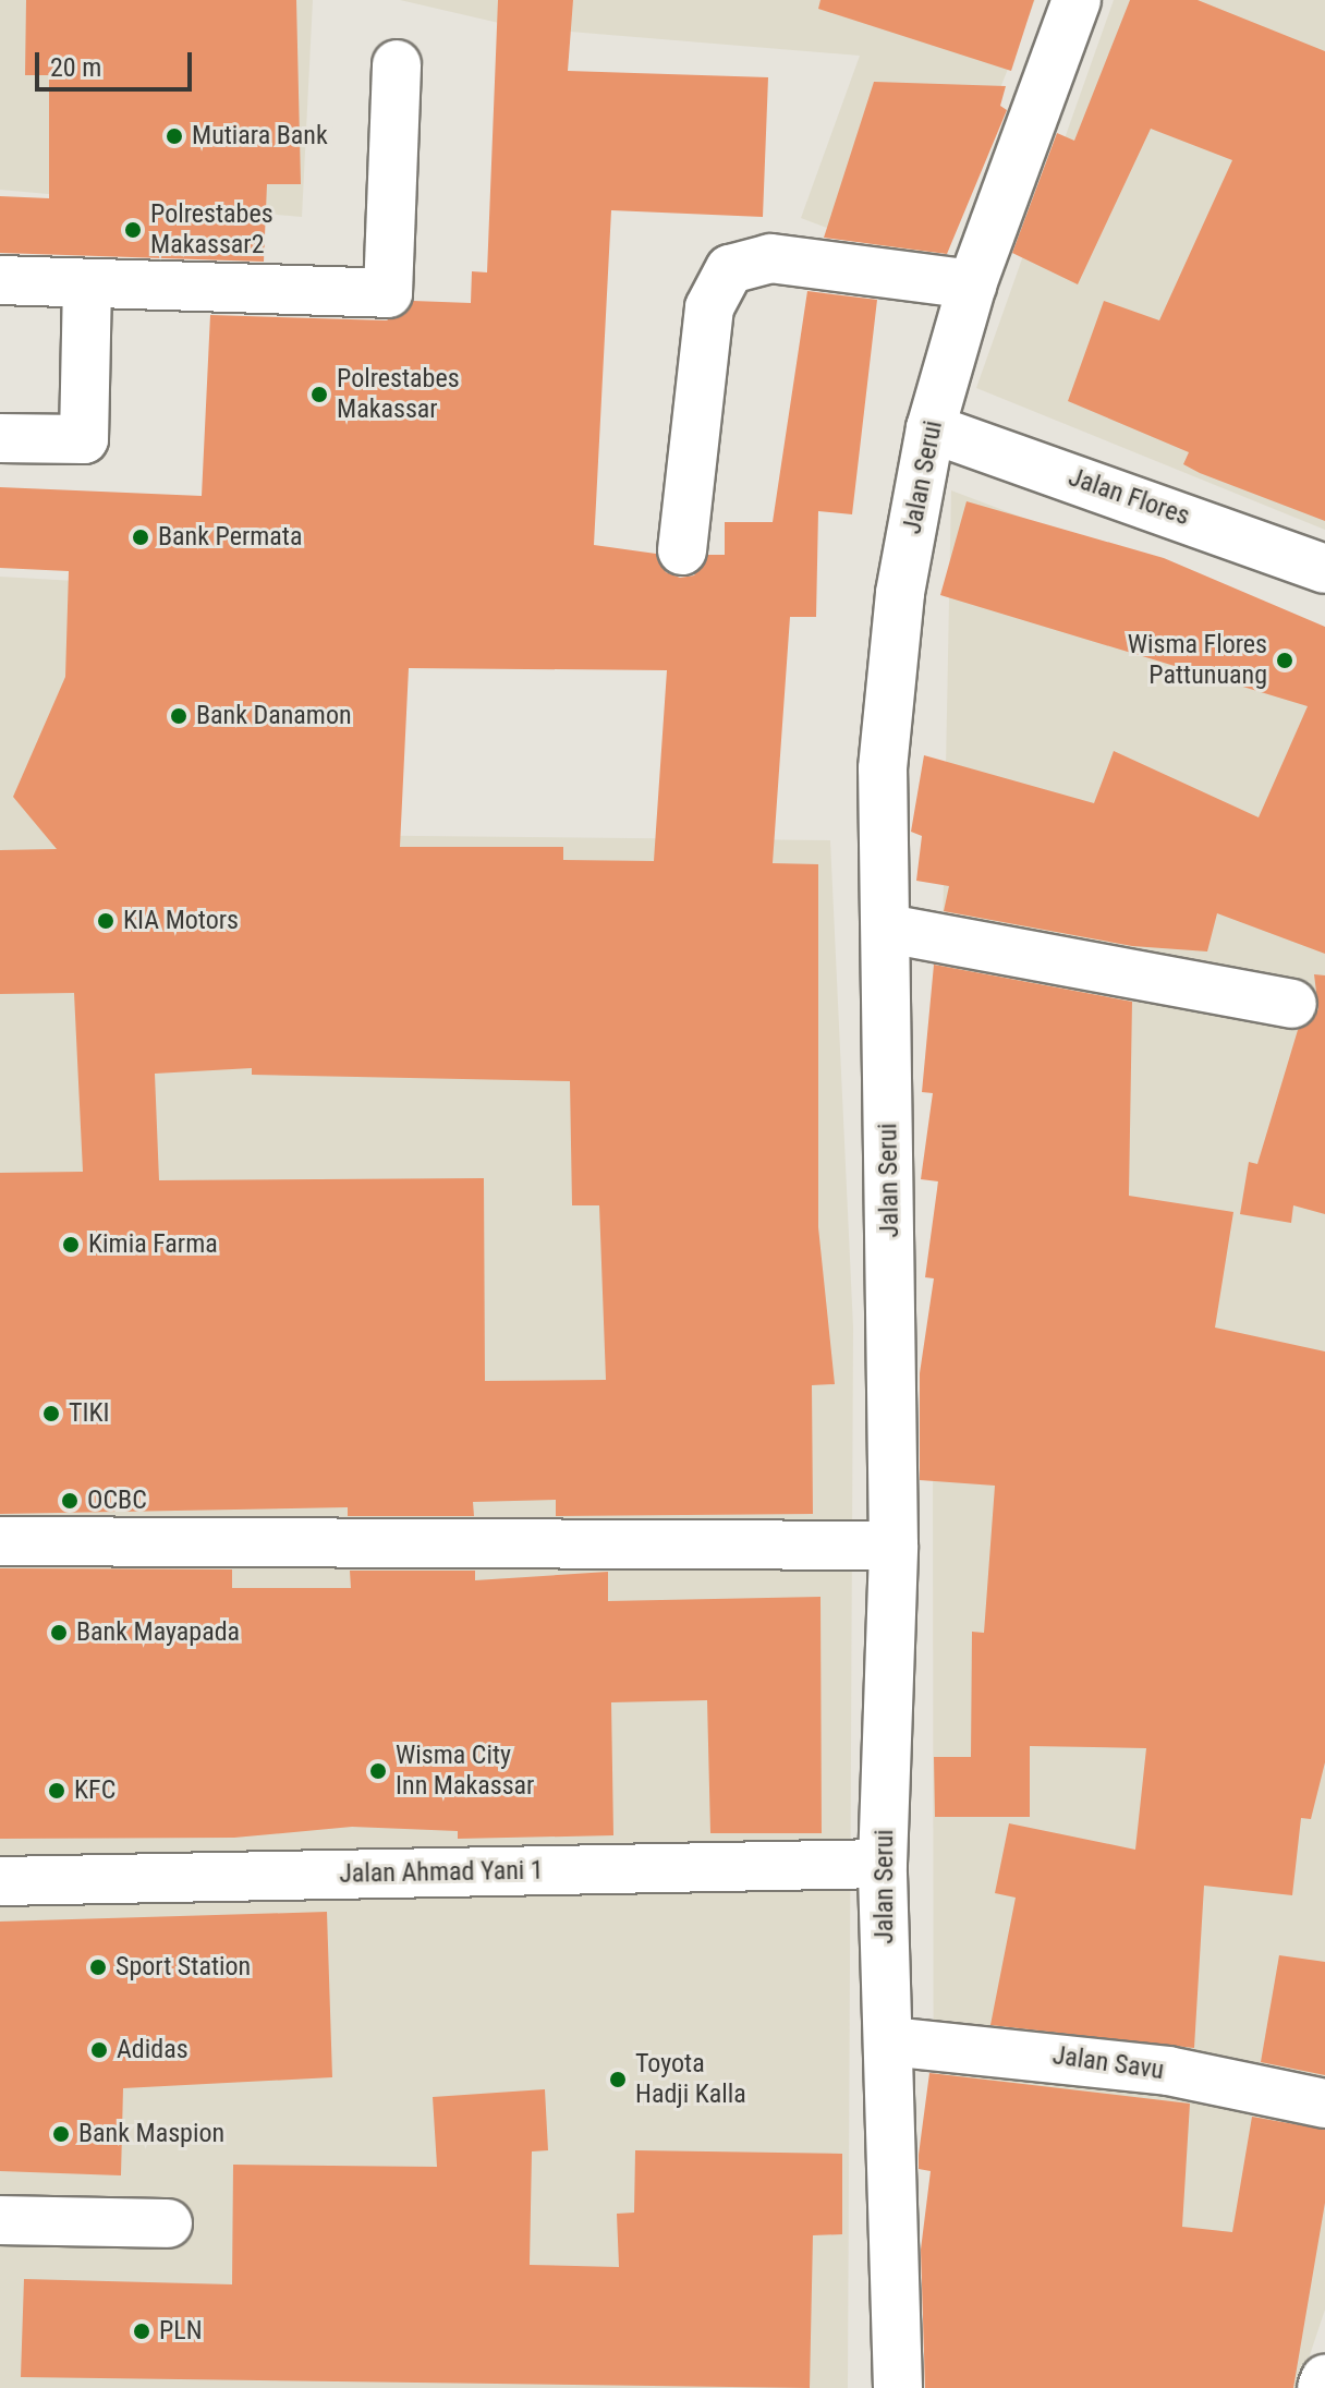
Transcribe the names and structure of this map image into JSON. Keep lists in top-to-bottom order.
{
  "streets": {
    "street": [
      "Jalan Serui",
      "Jalan Flores",
      "Jalan Ahmad Yani 1",
      "Jalan Savu"
    ]
  },
  "crossings": [
    ["Jalan Serui", "Jalan Flores"],
    ["Jalan Serui", "Jalan Ahmad Yani 1"],
    ["Jalan Serui", "Jalan Savu"]
  ],
  "places": [
    "Mutiara Bank",
    "Polrestabes Makassar2",
    "Polrestabes Makassar",
    "Bank Permata",
    "Wisma Flores Pattunuang",
    "Bank Danamon",
    "KIA Motors",
    "Kimia Farma",
    "TIKI",
    "OCBC",
    "Bank Mayapada",
    "Wisma City Inn Makassar",
    "KFC",
    "Sport Station",
    "Adidas",
    "Toyota Hadji Kalla",
    "Bank Maspion",
    "PLN"
  ],
  "scale_bar": "20 m"
}
